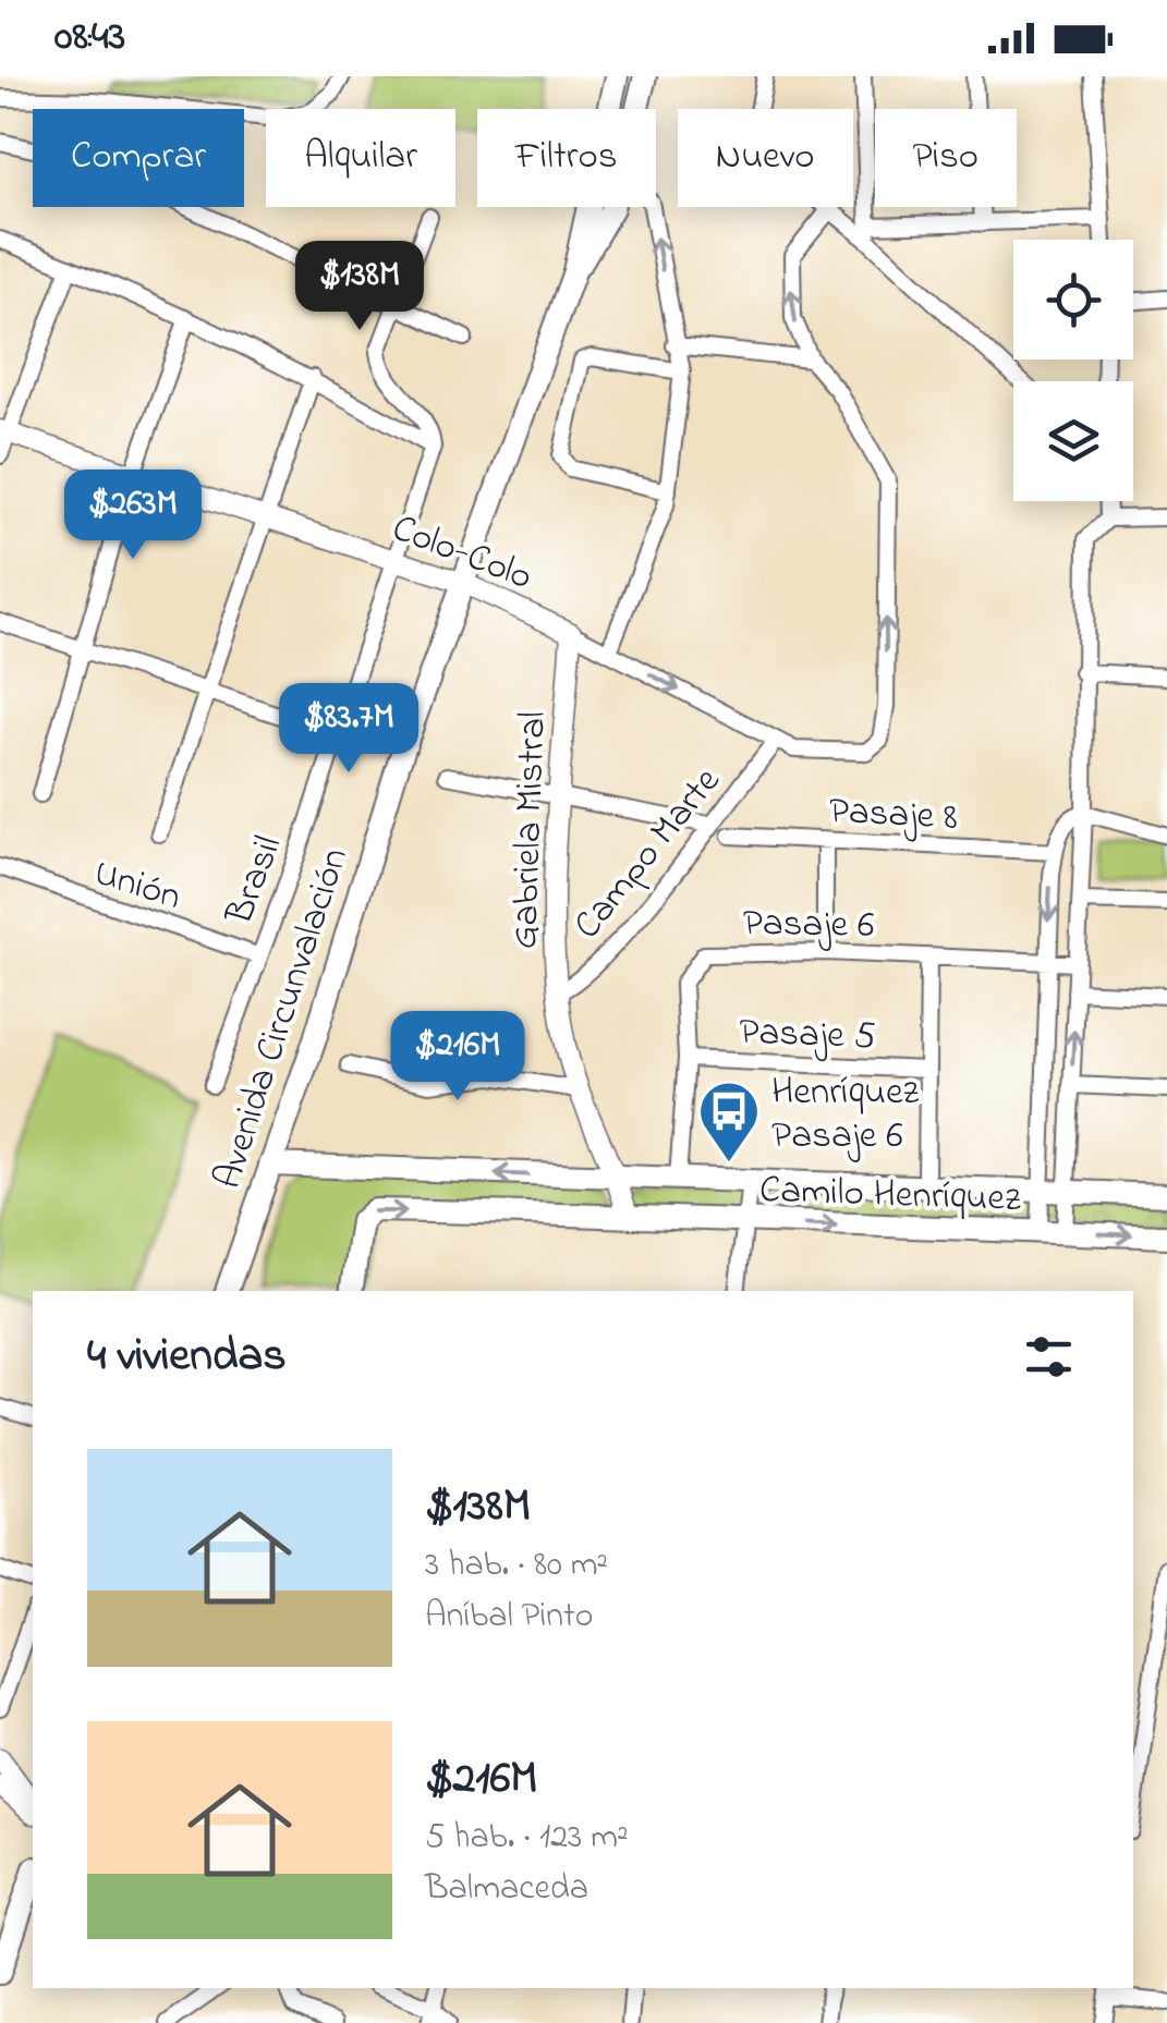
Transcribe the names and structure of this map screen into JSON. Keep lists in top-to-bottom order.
{
  "streets": {
    "main road": ["Avenida Circunvalación", "Camilo Henríquez"],
    "street": [
      "Colo-Colo",
      "Pasaje 8",
      "Gabriela Mistral",
      "Campo Marte",
      "Brasil",
      "Unión",
      "Pasaje 6",
      "Pasaje 5"
    ]
  },
  "crossings": [
    ["Colo-Colo", "Gabriela Mistral"],
    ["Colo-Colo", "Campo Marte"],
    ["Colo-Colo", "Brasil"],
    ["Colo-Colo", "Avenida Circunvalación"],
    ["Gabriela Mistral", "Campo Marte"],
    ["Gabriela Mistral", "Camilo Henríquez"],
    ["Brasil", "Unión"],
    ["Pasaje 6", "Pasaje 5"],
    ["Pasaje 6", "Camilo Henríquez"],
    ["Avenida Circunvalación", "Camilo Henríquez"]
  ],
  "places": {
    "bus stop": ["Henríquez Pasaje 6"]
  },
  "page": {
    "status": "08:43",
    "chip": [
      "Comprar",
      "Alquilar",
      "Filtros",
      "Nuevo",
      "Piso"
    ],
    "price": [
      "$138M",
      "$263M",
      "$83.7M",
      "$216M"
    ],
    "heading": "4 viviendas",
    "list": [
      {
        "name": "$138M",
        "note": "3 hab. · 80 m² · Aníbal Pinto"
      },
      {
        "name": "$216M",
        "note": "5 hab. · 123 m² · Balmaceda"
      }
    ]
  }
}
